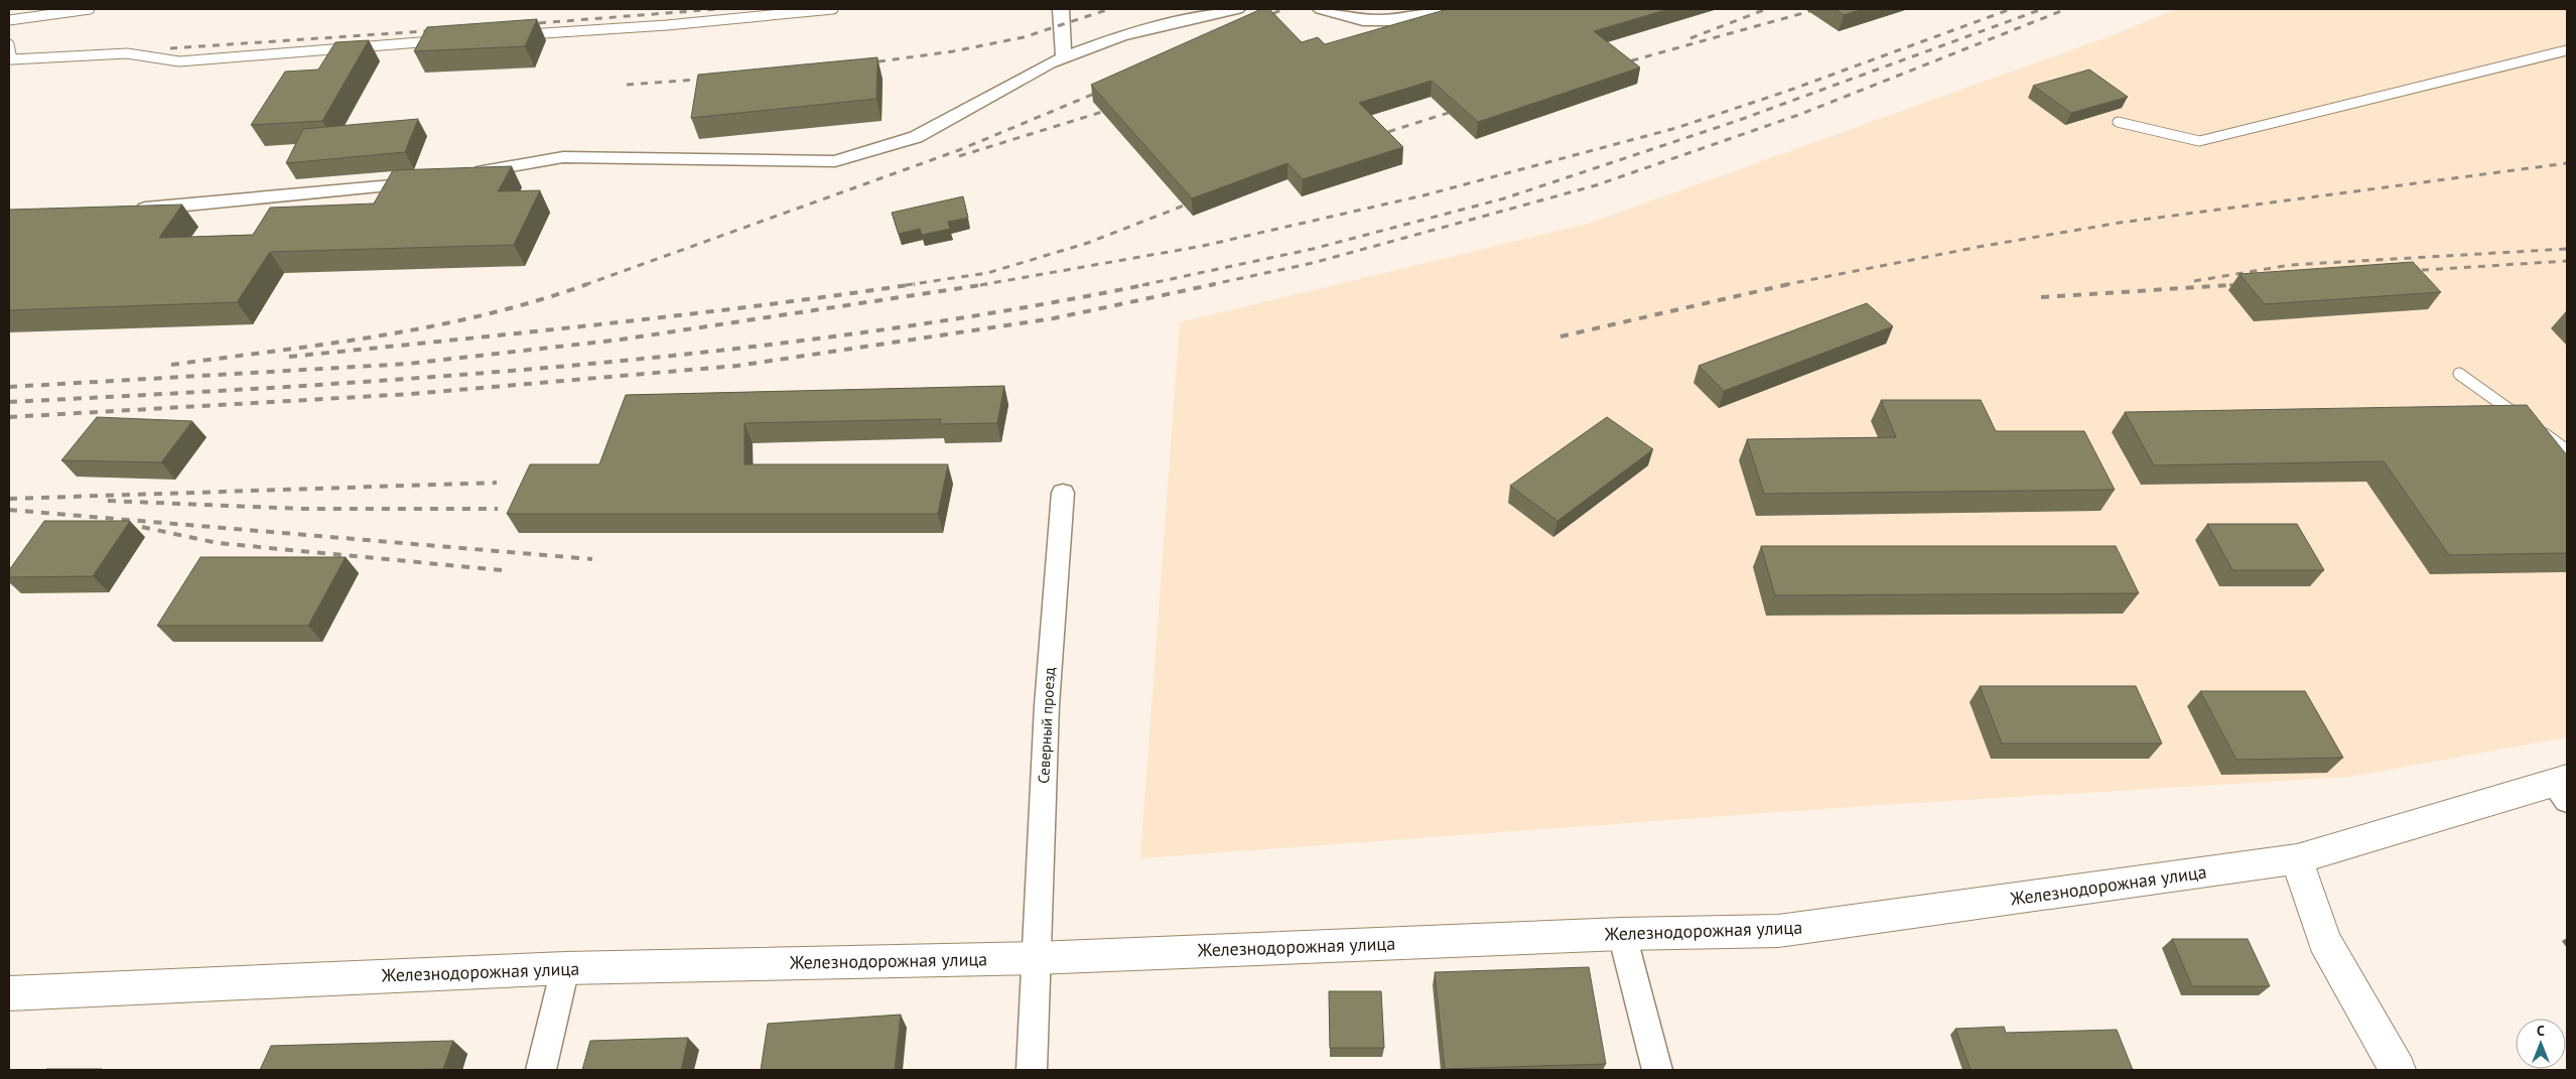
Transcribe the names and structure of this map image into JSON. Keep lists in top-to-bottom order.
{
  "streets": {
    "street": ["Северный проезд", "Железнодорожная улица"]
  },
  "crossings": [
    ["Северный проезд", "Железнодорожная улица"]
  ],
  "north": "top"
}
